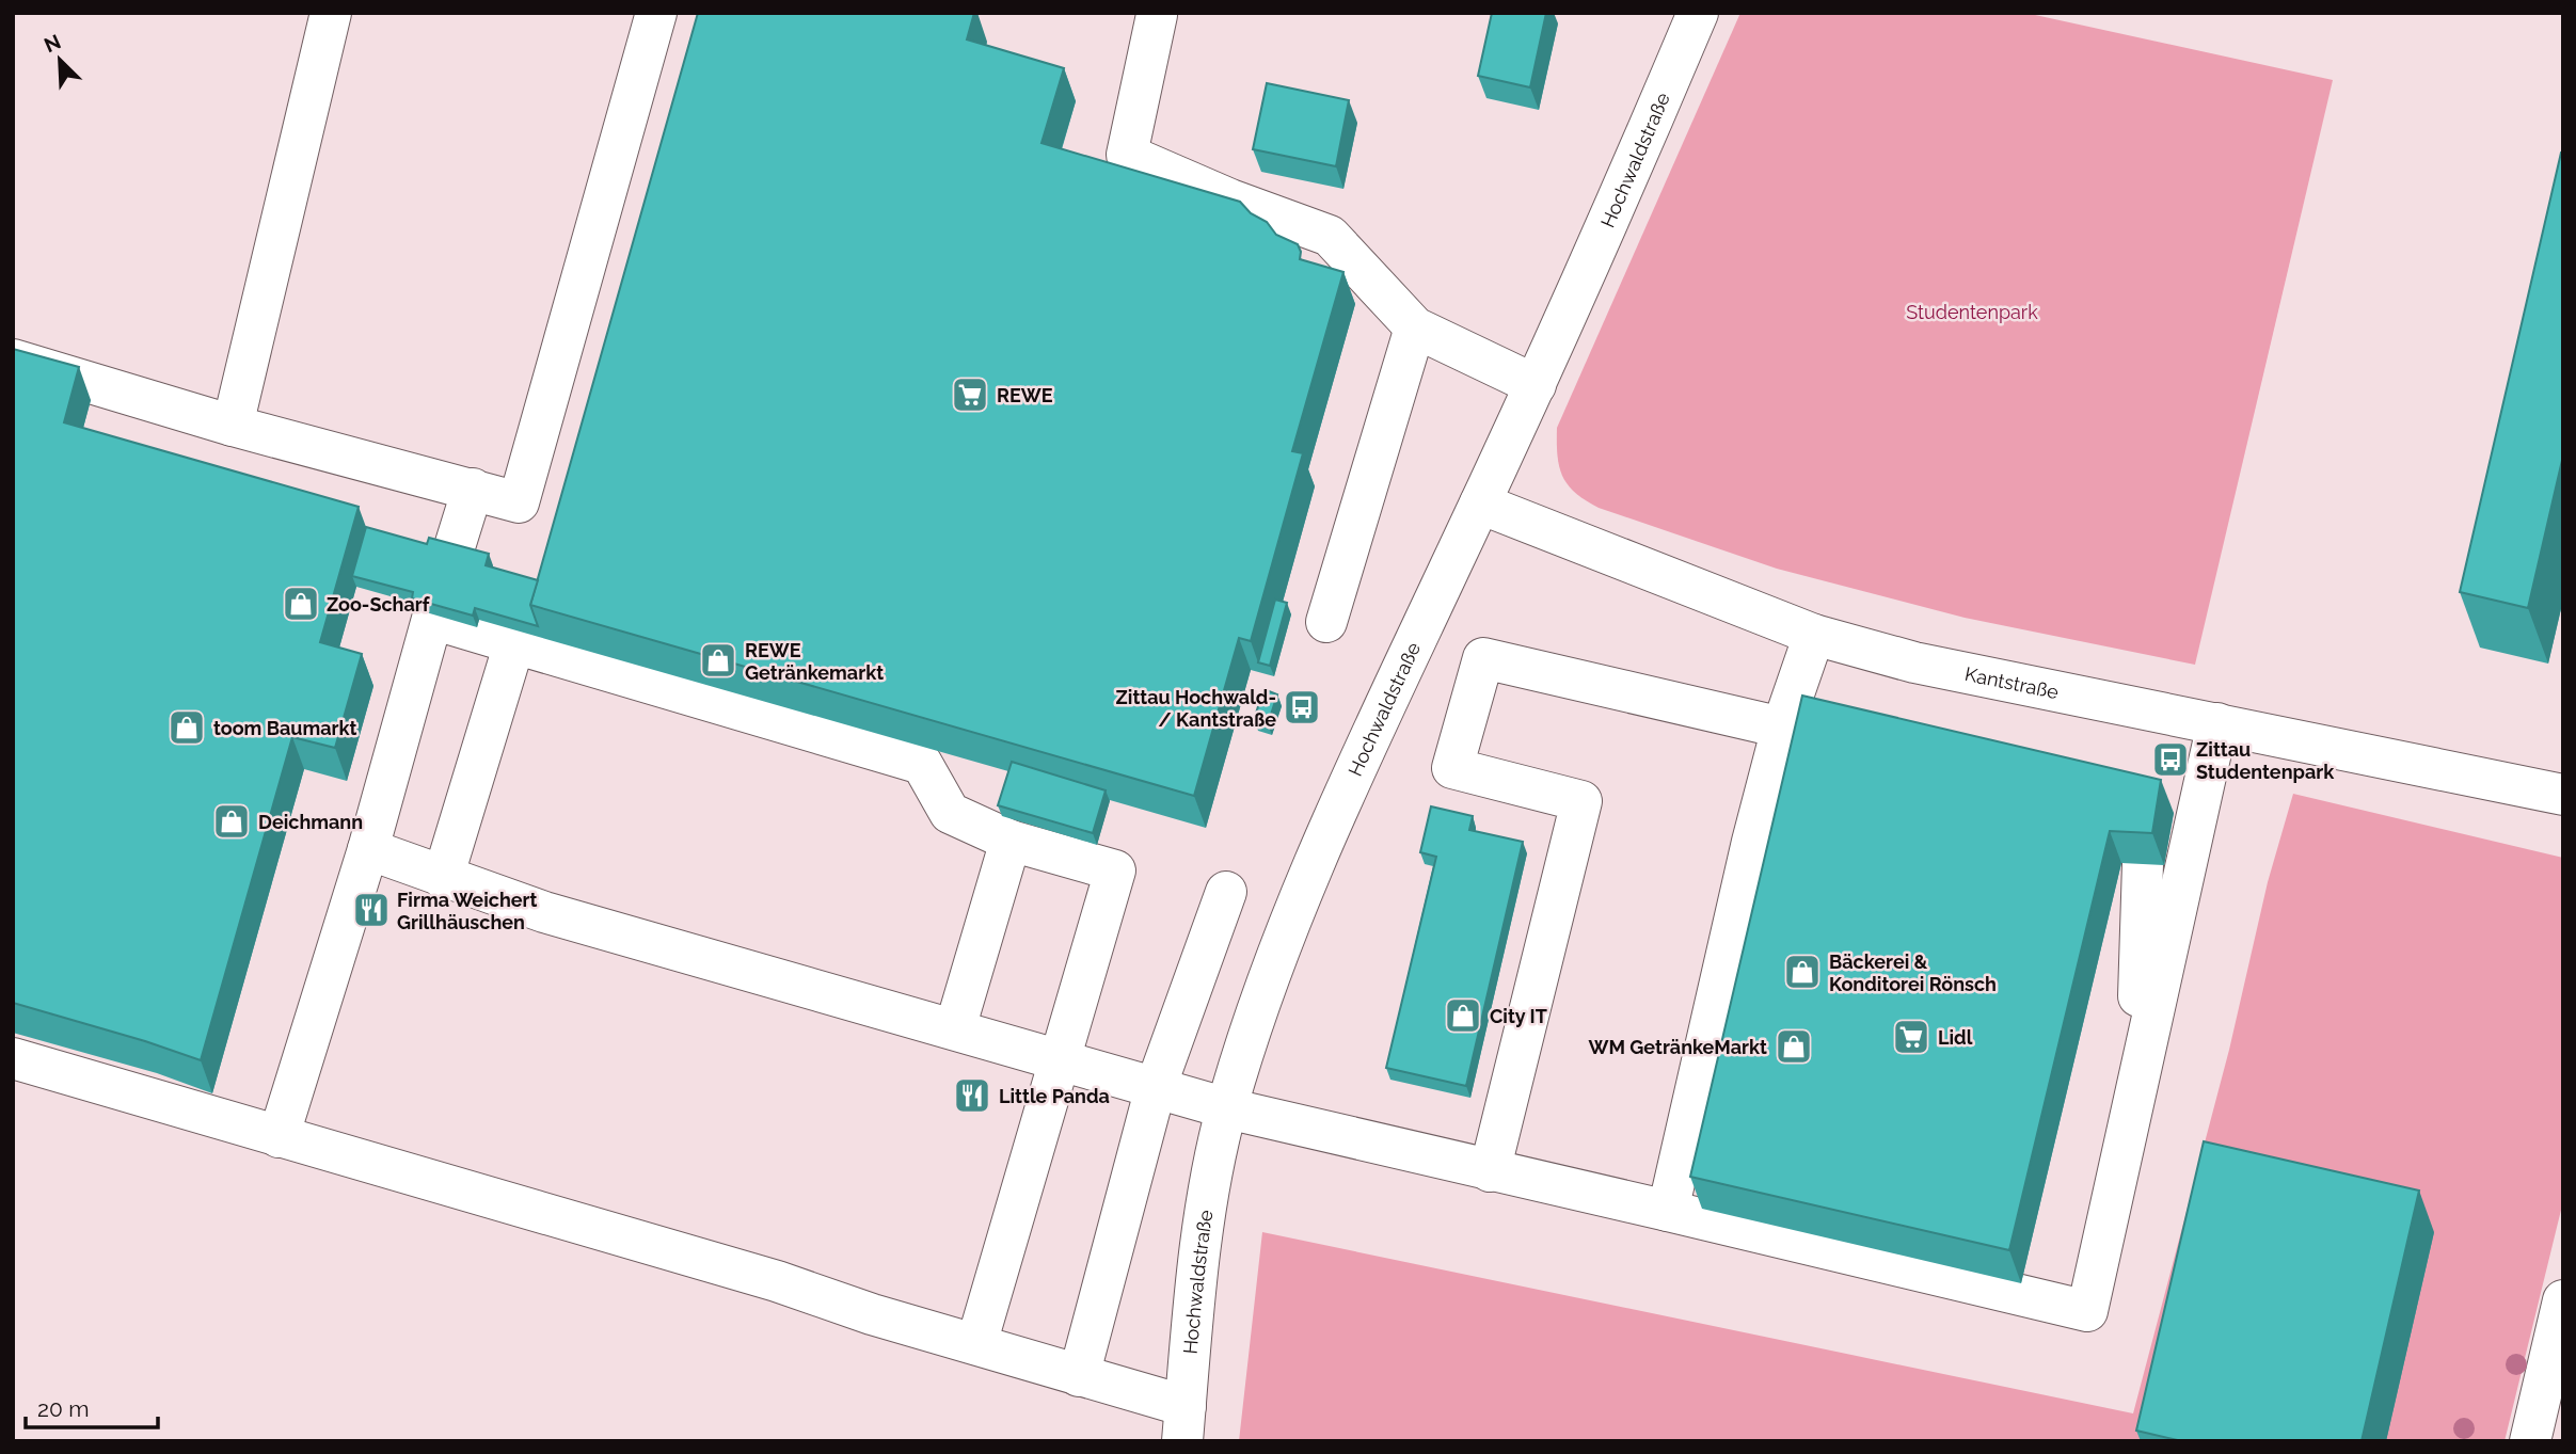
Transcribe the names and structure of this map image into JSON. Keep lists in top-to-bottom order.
{
  "streets": {
    "street": ["Hochwaldstraße", "Kantstraße"]
  },
  "crossings": [
    ["Hochwaldstraße", "Kantstraße"]
  ],
  "parks": ["Studentenpark"],
  "places": {
    "supermarket": ["REWE", "Lidl"],
    "shop": [
      "Zoo-Scharf",
      "REWE Getränkemarkt",
      "toom Baumarkt",
      "Deichmann",
      "Bäckerei & Konditorei Rönsch",
      "City IT",
      "WM GetränkeMarkt"
    ],
    "bus stop": ["Zittau Hochwald- / Kantstraße", "Zittau Studentenpark"],
    "restaurant": ["Firma Weichert Grillhäuschen", "Little Panda"]
  },
  "scale_bar": "20 m",
  "north": "top left"
}
